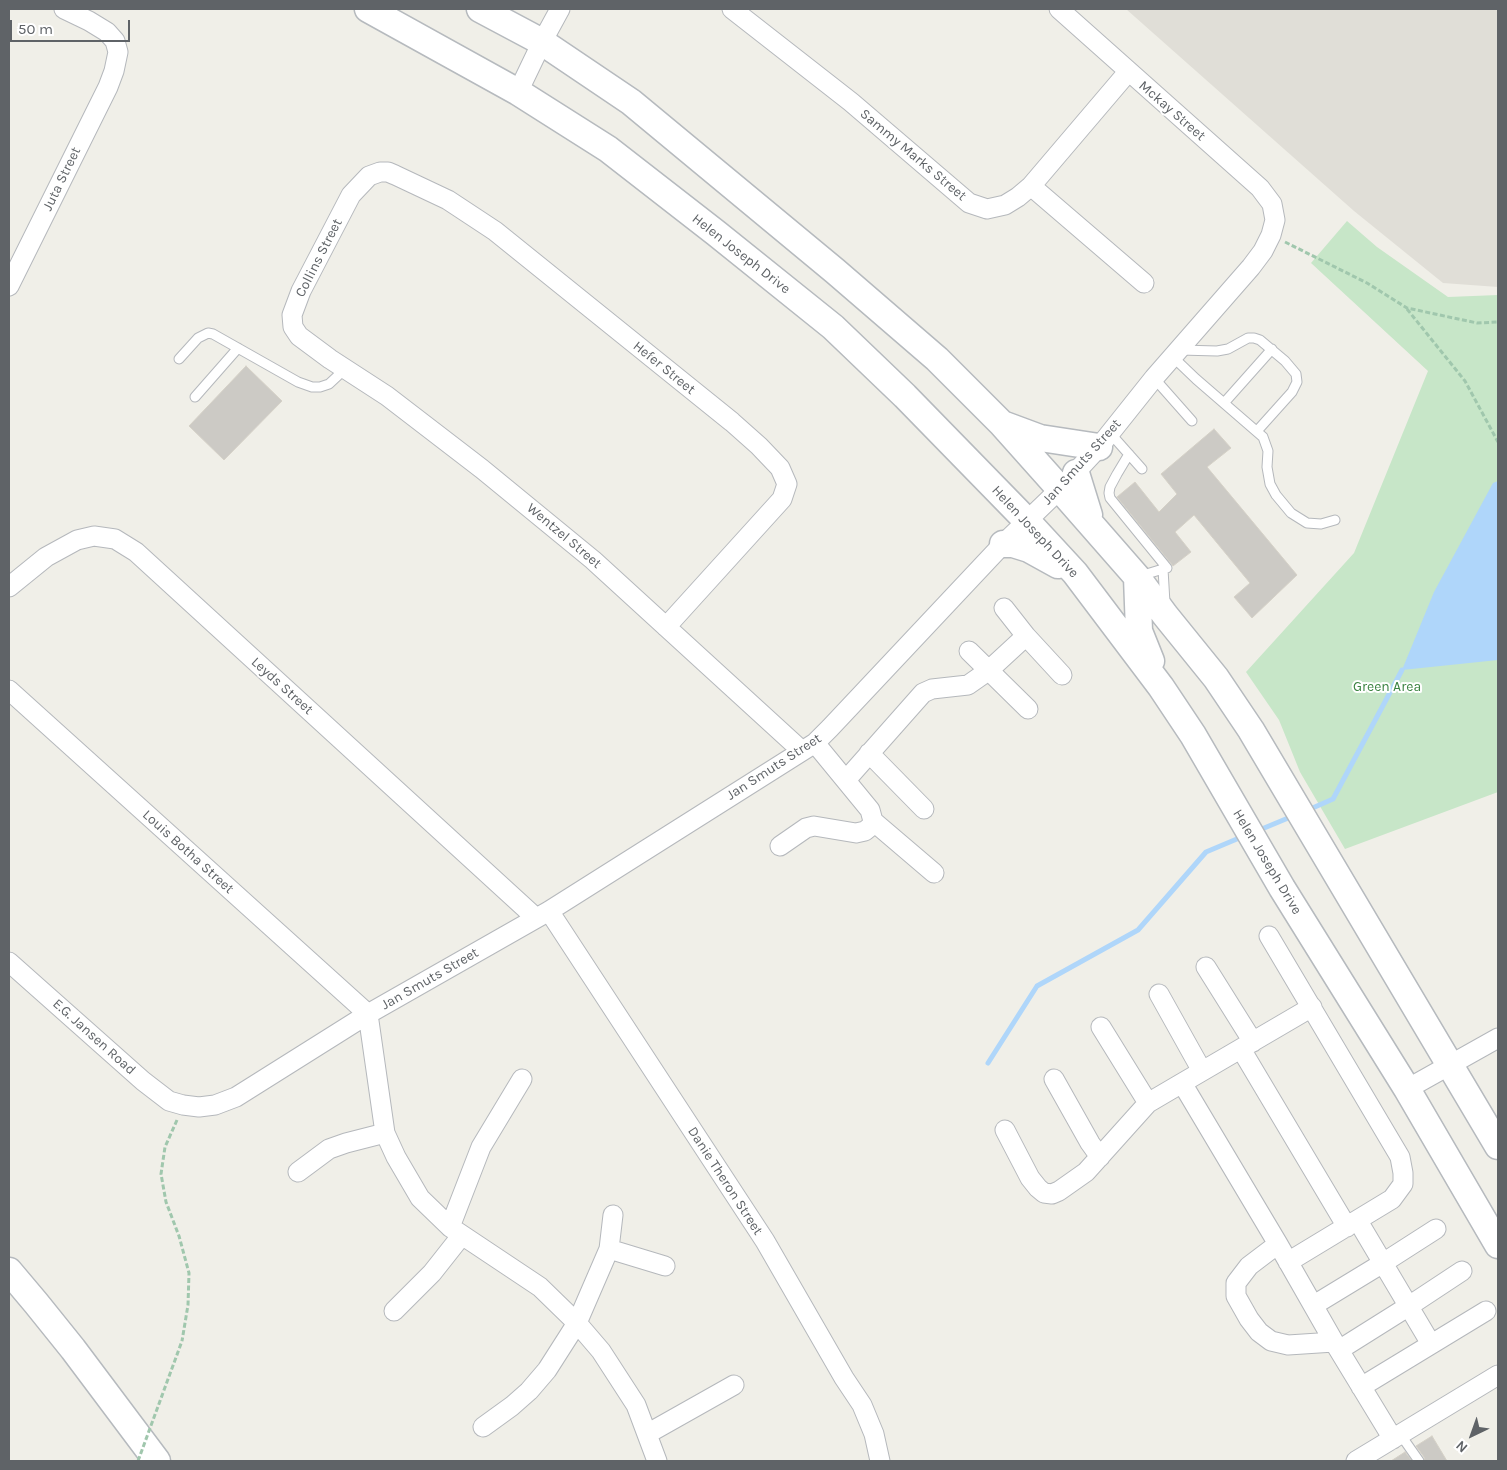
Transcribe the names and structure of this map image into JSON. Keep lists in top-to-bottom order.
{
  "streets": {
    "street": [
      "Mckay Street",
      "Sammy Marks Street",
      "Juta Street",
      "Helen Joseph Drive",
      "Collins Street",
      "Hefer Street",
      "Jan Smuts Street",
      "Wentzel Street",
      "Leyds Street",
      "Louis Botha Street",
      "E.G. Jansen Road",
      "Danie Theron Street"
    ]
  },
  "crossings": [
    ["Mckay Street", "Sammy Marks Street"],
    ["Mckay Street", "Jan Smuts Street"],
    ["Helen Joseph Drive", "Jan Smuts Street"],
    ["Collins Street", "Hefer Street"],
    ["Collins Street", "Wentzel Street"],
    ["Hefer Street", "Wentzel Street"],
    ["Jan Smuts Street", "Wentzel Street"],
    ["Jan Smuts Street", "Leyds Street"],
    ["Jan Smuts Street", "Louis Botha Street"],
    ["Jan Smuts Street", "E.G. Jansen Road"],
    ["Jan Smuts Street", "Danie Theron Street"],
    ["Leyds Street", "Danie Theron Street"]
  ],
  "parks": ["Green Area"],
  "scale_bar": "50 m",
  "north": "bottom left"
}
